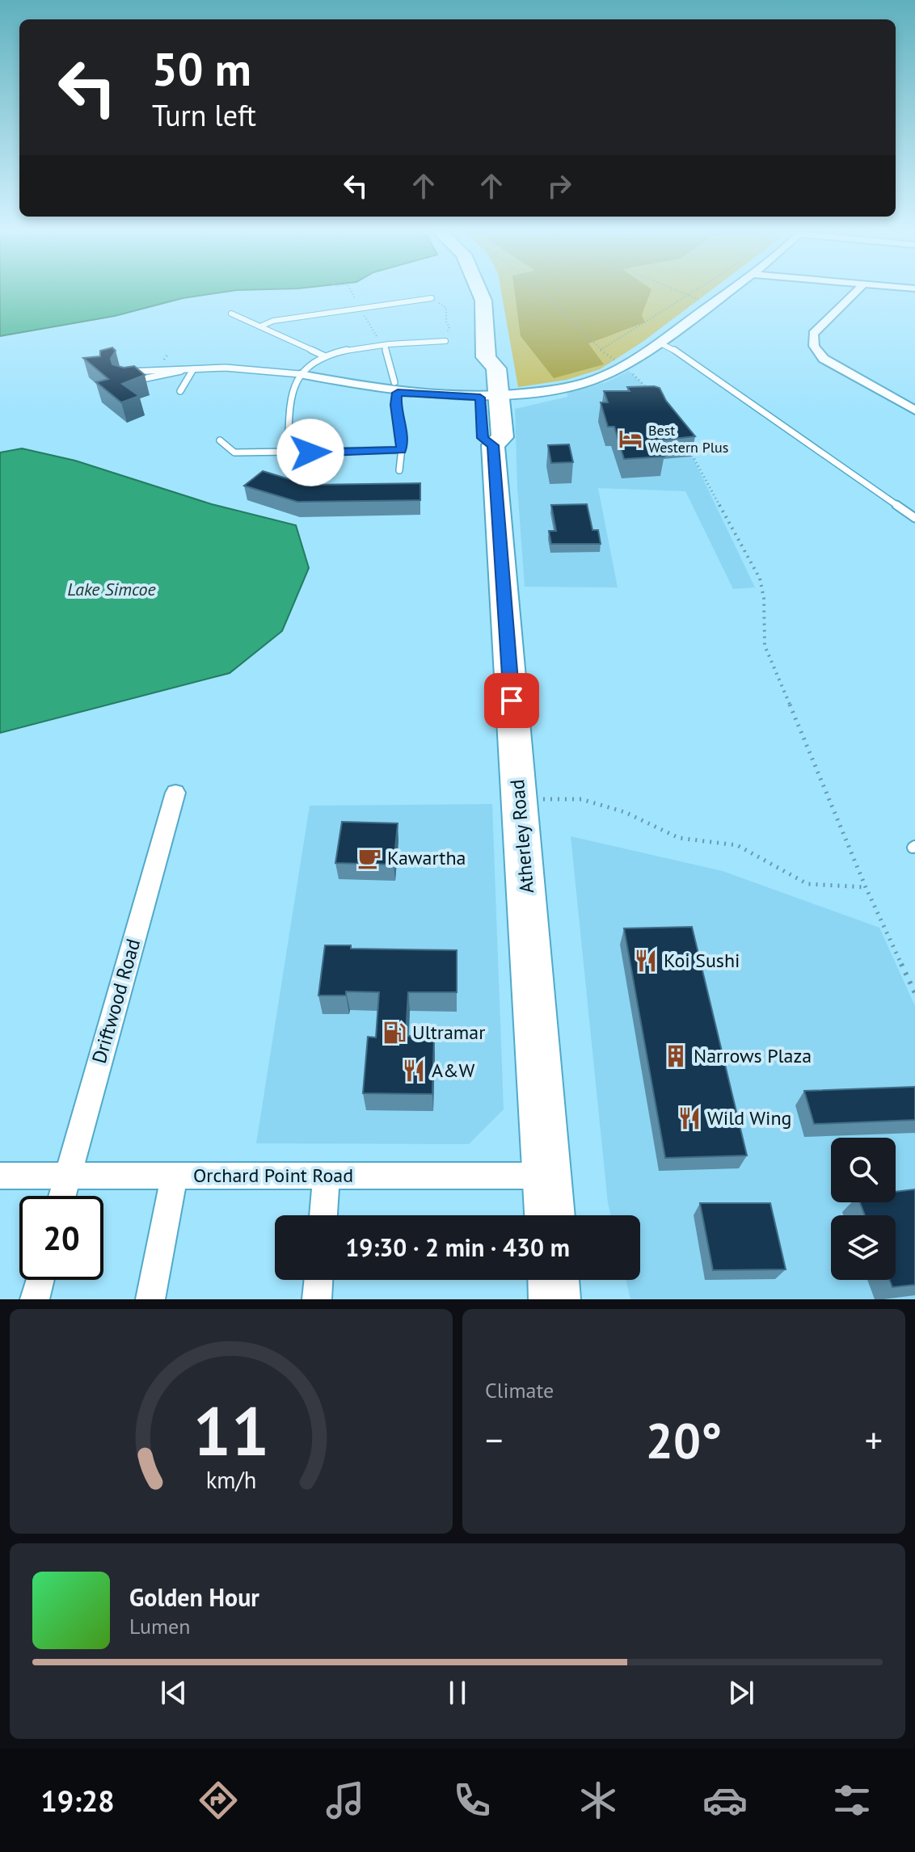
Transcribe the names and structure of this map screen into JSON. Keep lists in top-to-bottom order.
{
  "streets": {
    "highway": ["Atherley Road"],
    "street": ["Driftwood Road", "Orchard Point Road"]
  },
  "crossings": [
    ["Atherley Road", "Orchard Point Road"],
    ["Driftwood Road", "Orchard Point Road"]
  ],
  "water": ["Lake Simcoe"],
  "places": {
    "hotel": ["Best Western Plus"],
    "cafe": ["Kawartha"],
    "restaurant": ["Koi Sushi", "A&W", "Wild Wing"],
    "fuel station": ["Ultramar"],
    "building": ["Narrows Plaza"]
  },
  "page": {
    "turn": ["50 m", "Turn left"],
    "limit": "20",
    "trip": "19:30 · 2 min · 430 m",
    "tile": "Climate",
    "heat": ["−", "20°", "+"],
    "song": ["Golden Hour", "Lumen"],
    "tabs": "19:28",
    "gauge": ["11", "km/h"]
  }
}
